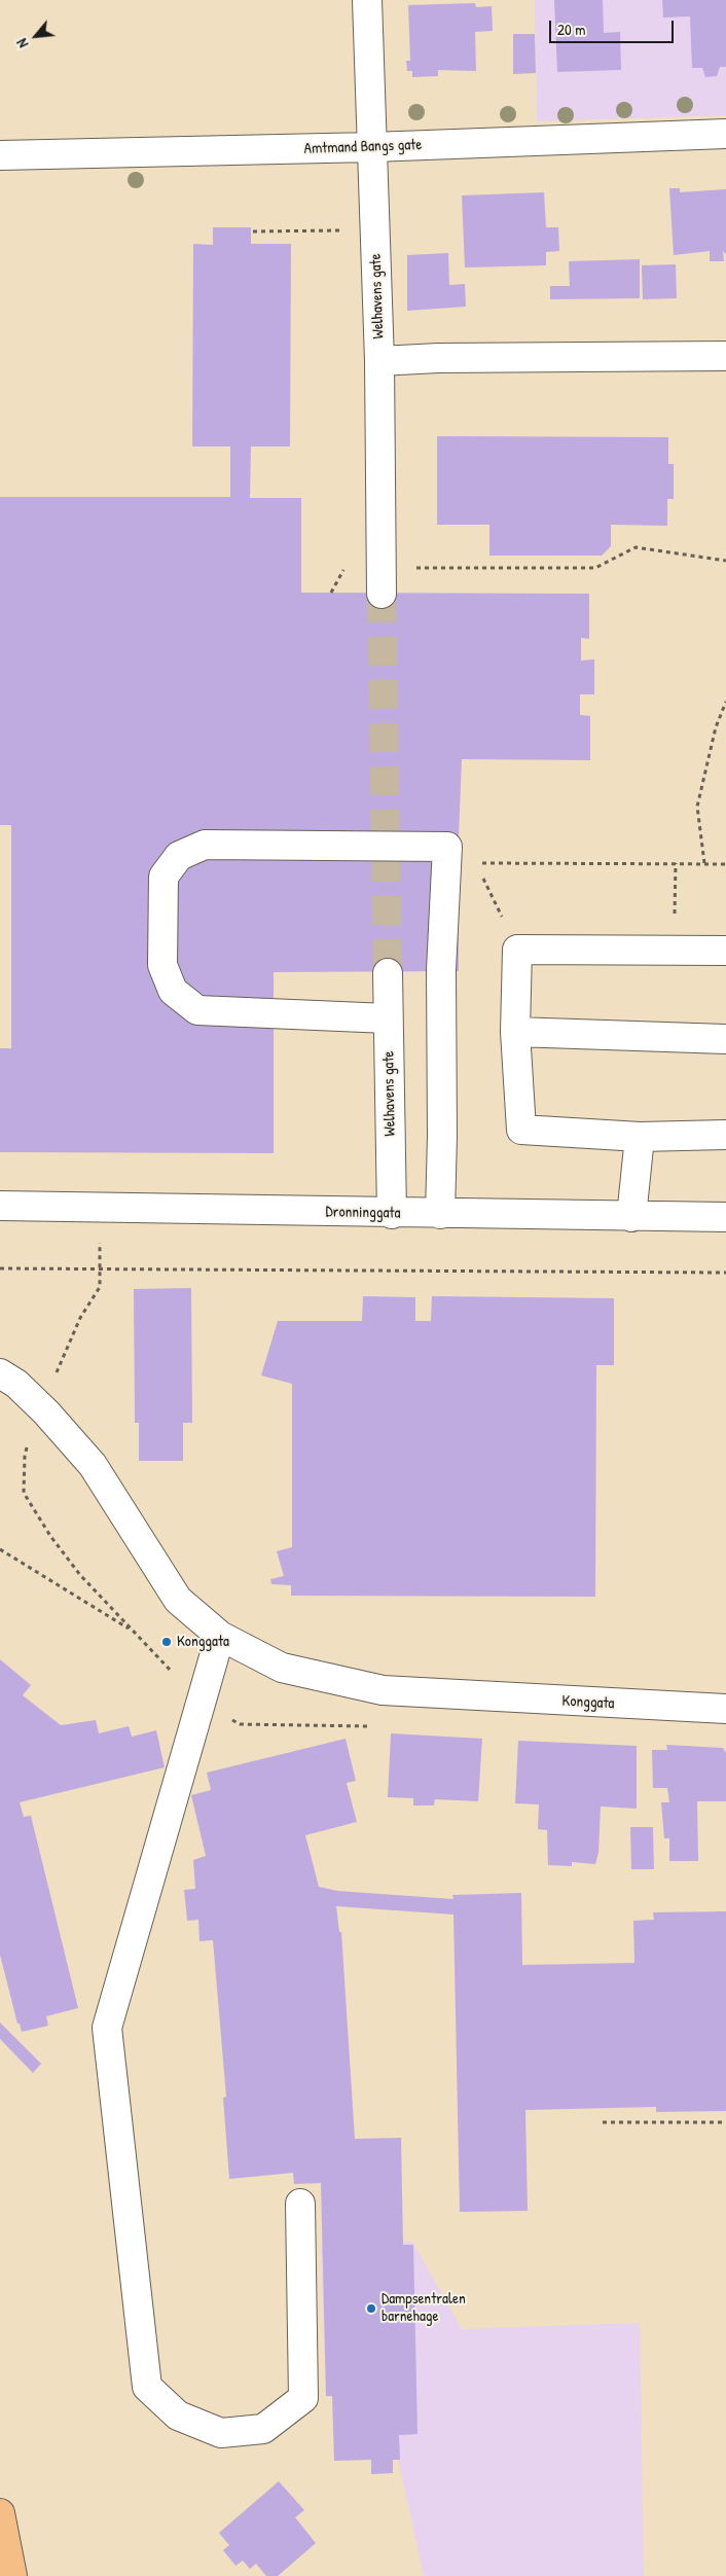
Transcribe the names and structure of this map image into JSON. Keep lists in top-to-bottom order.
{
  "streets": {
    "street": [
      "Amtmand Bangs gate",
      "Welhavens gate",
      "Dronninggata",
      "Konggata"
    ]
  },
  "crossings": [
    ["Amtmand Bangs gate", "Welhavens gate"],
    ["Welhavens gate", "Dronninggata"]
  ],
  "places": ["Konggata", "Dampsentralen barnehage"],
  "scale_bar": "20 m",
  "north": "bottom left"
}
